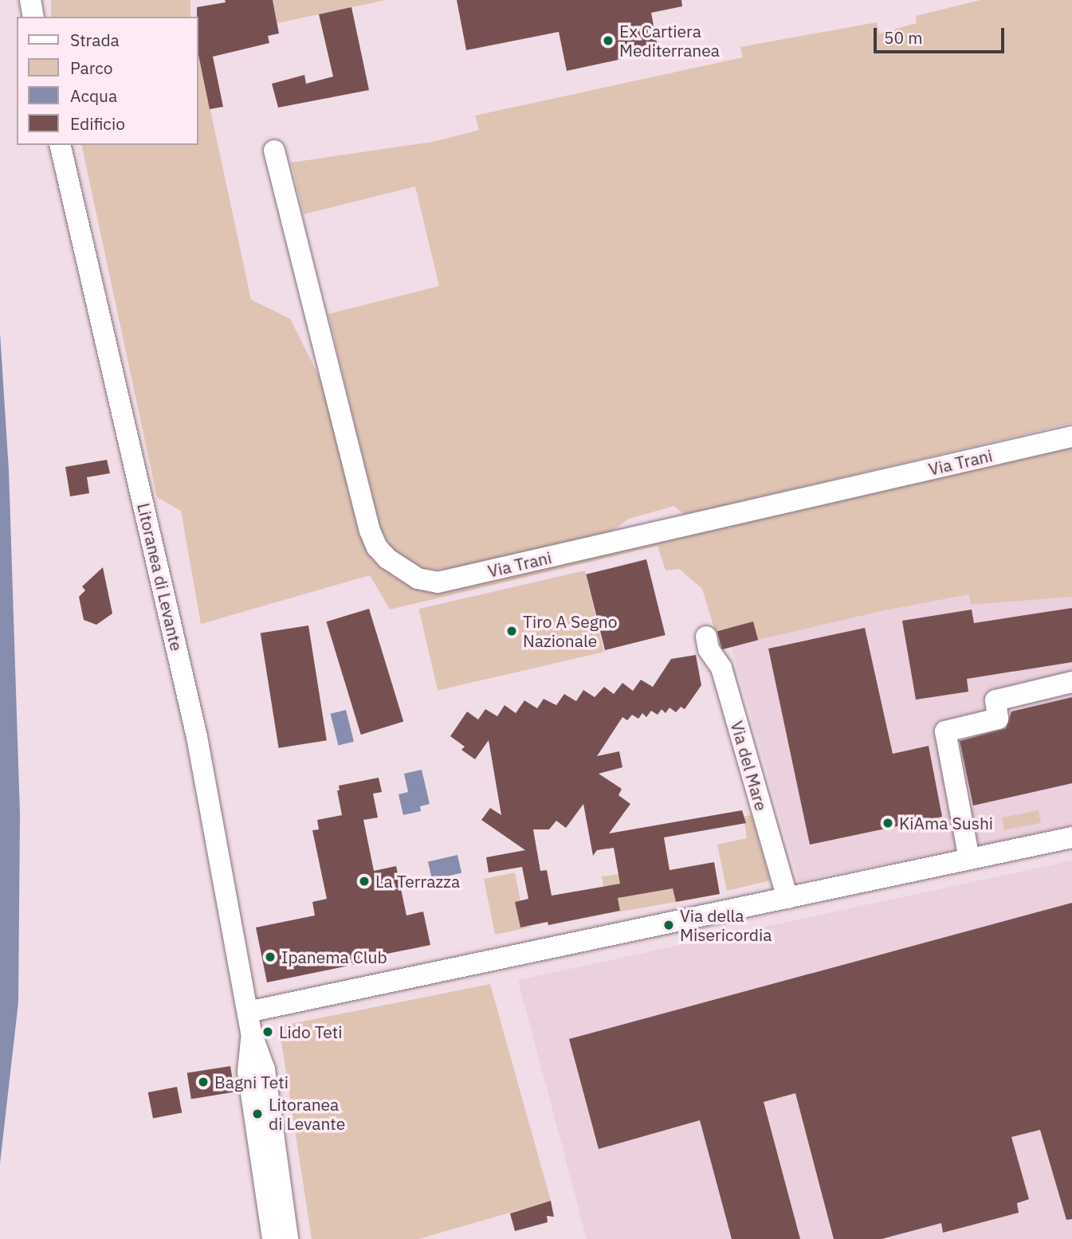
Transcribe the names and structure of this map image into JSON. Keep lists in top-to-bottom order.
{
  "streets": {
    "street": ["Via Trani", "Litoranea di Levante", "Via del Mare"]
  },
  "places": [
    "Ex Cartiera Mediterranea",
    "Tiro A Segno Nazionale",
    "KiAma Sushi",
    "La Terrazza",
    "Via della Misericordia",
    "Ipanema Club",
    "Lido Teti",
    "Bagni Teti",
    "Litoranea di Levante"
  ],
  "legend": [
    "Strada",
    "Parco",
    "Acqua",
    "Edificio"
  ],
  "scale_bar": "50 m"
}
